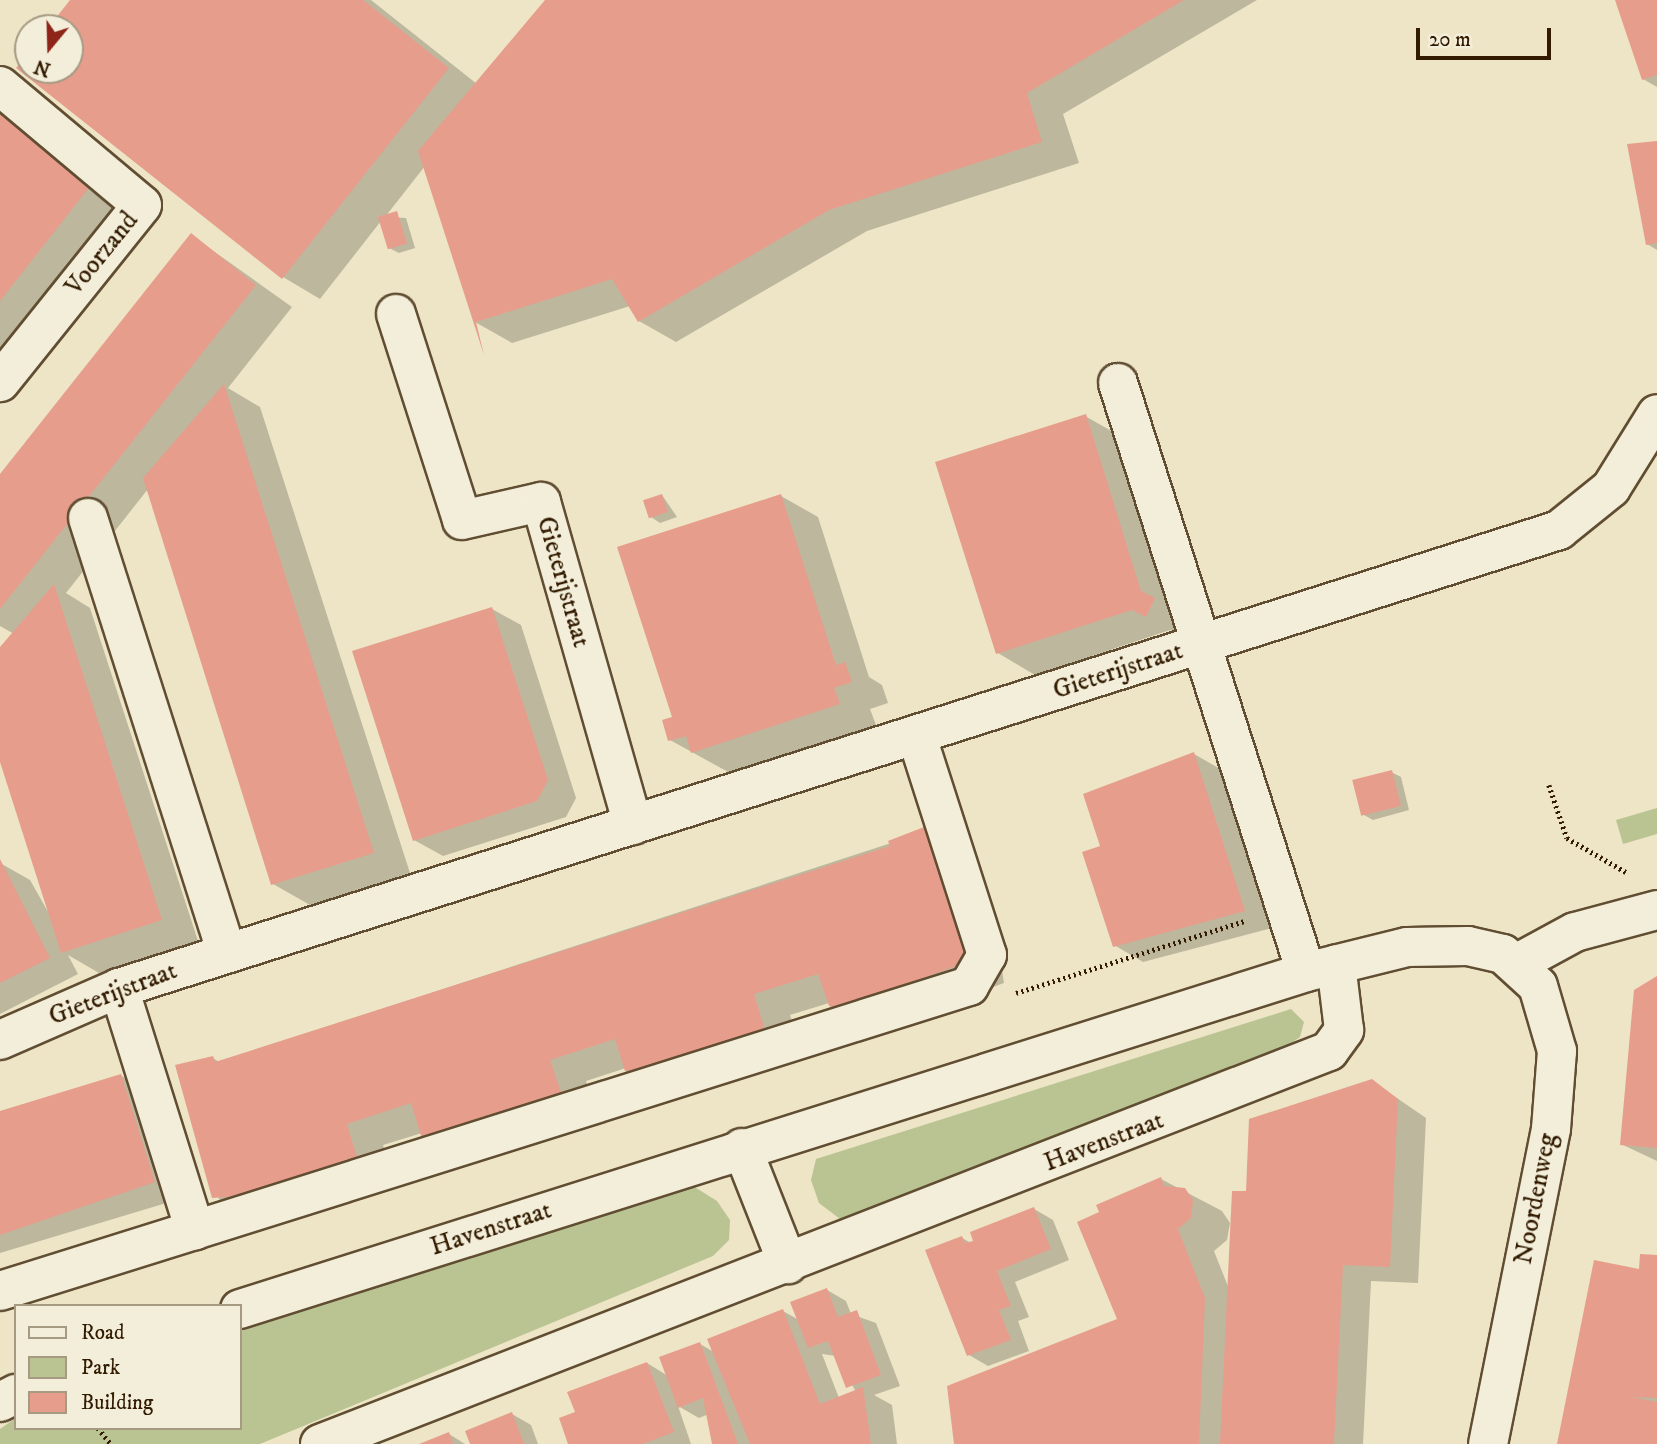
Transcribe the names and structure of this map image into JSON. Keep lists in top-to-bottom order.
{
  "streets": {
    "street": [
      "Voorzand",
      "Gieterijstraat",
      "Havenstraat",
      "Noordenweg"
    ]
  },
  "crossings": [
    ["Gieterijstraat", "Havenstraat"],
    ["Havenstraat", "Noordenweg"]
  ],
  "legend": ["Road", "Park", "Building"],
  "scale_bar": "20 m",
  "north": "bottom"
}
